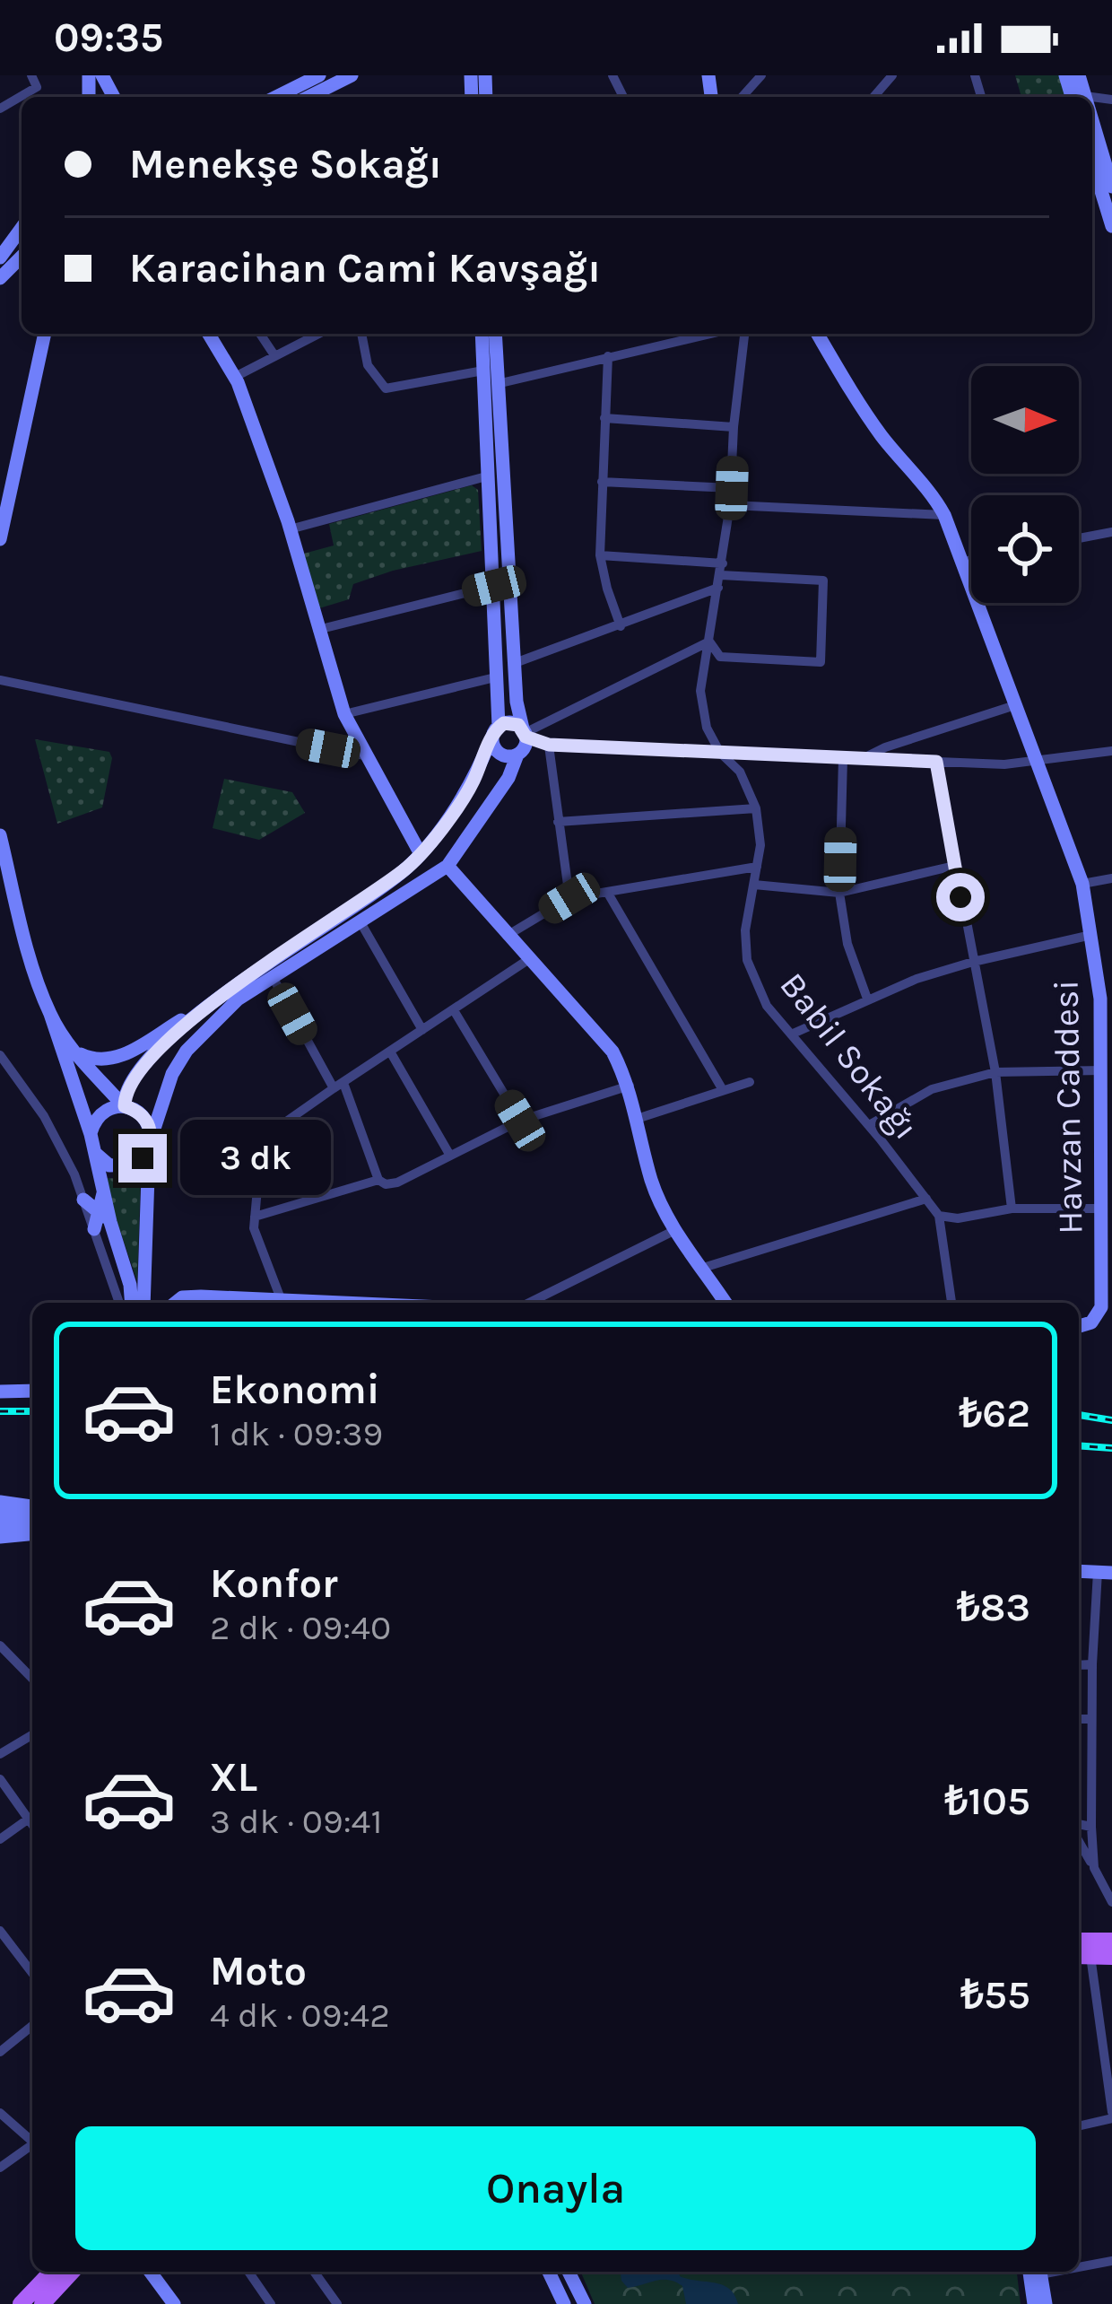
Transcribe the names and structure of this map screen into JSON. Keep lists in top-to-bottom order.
{
  "streets": {
    "street": ["Babil Sokağı", "Havzan Caddesi"]
  },
  "north": "right",
  "page": {
    "status": "09:35",
    "banner": ["Menekşe Sokağı", "Karacihan Cami Kavşağı"],
    "bubble": "3 dk",
    "list": [
      {
        "name": "Ekonomi",
        "note": "1 dk · 09:39",
        "value": "₺62"
      },
      {
        "name": "Konfor",
        "note": "2 dk · 09:40",
        "value": "₺83"
      },
      {
        "name": "XL",
        "note": "3 dk · 09:41",
        "value": "₺105"
      },
      {
        "name": "Moto",
        "note": "4 dk · 09:42",
        "value": "₺55"
      }
    ],
    "buttons": "Onayla"
  }
}
